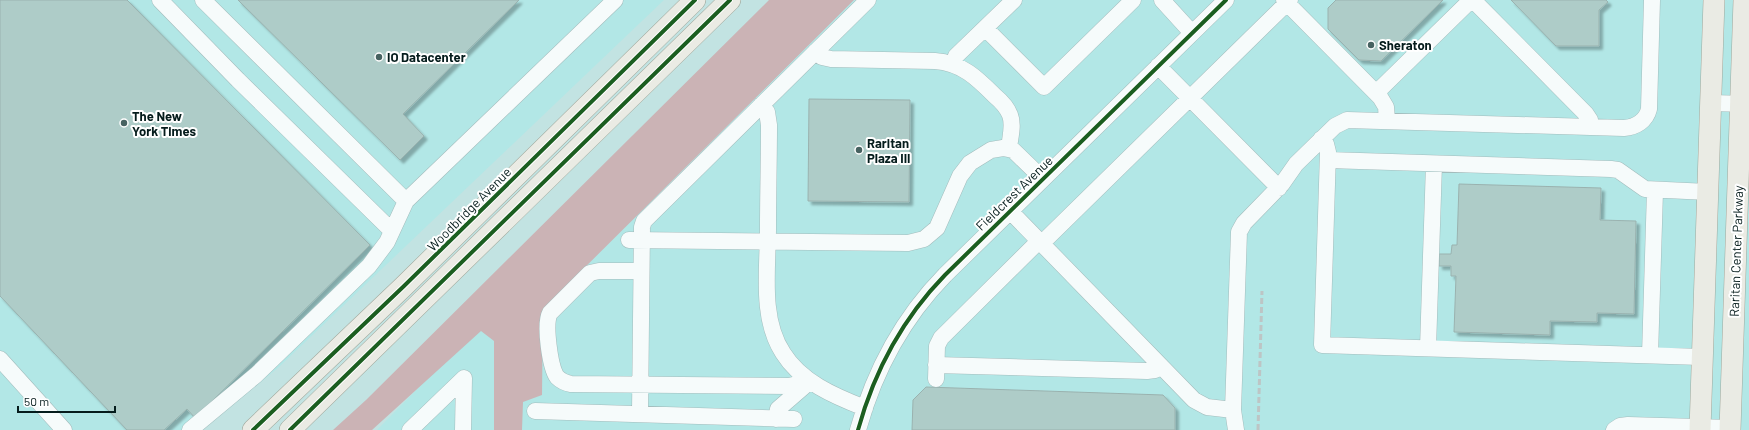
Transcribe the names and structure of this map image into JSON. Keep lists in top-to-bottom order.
{
  "streets": {
    "main road": ["Woodbridge Avenue", "Raritan Center Parkway"],
    "street": ["Fieldcrest Avenue"]
  },
  "places": [
    "Sheraton",
    "IO Datacenter",
    "The New York Times",
    "Raritan Plaza III"
  ],
  "scale_bar": "50 m"
}
